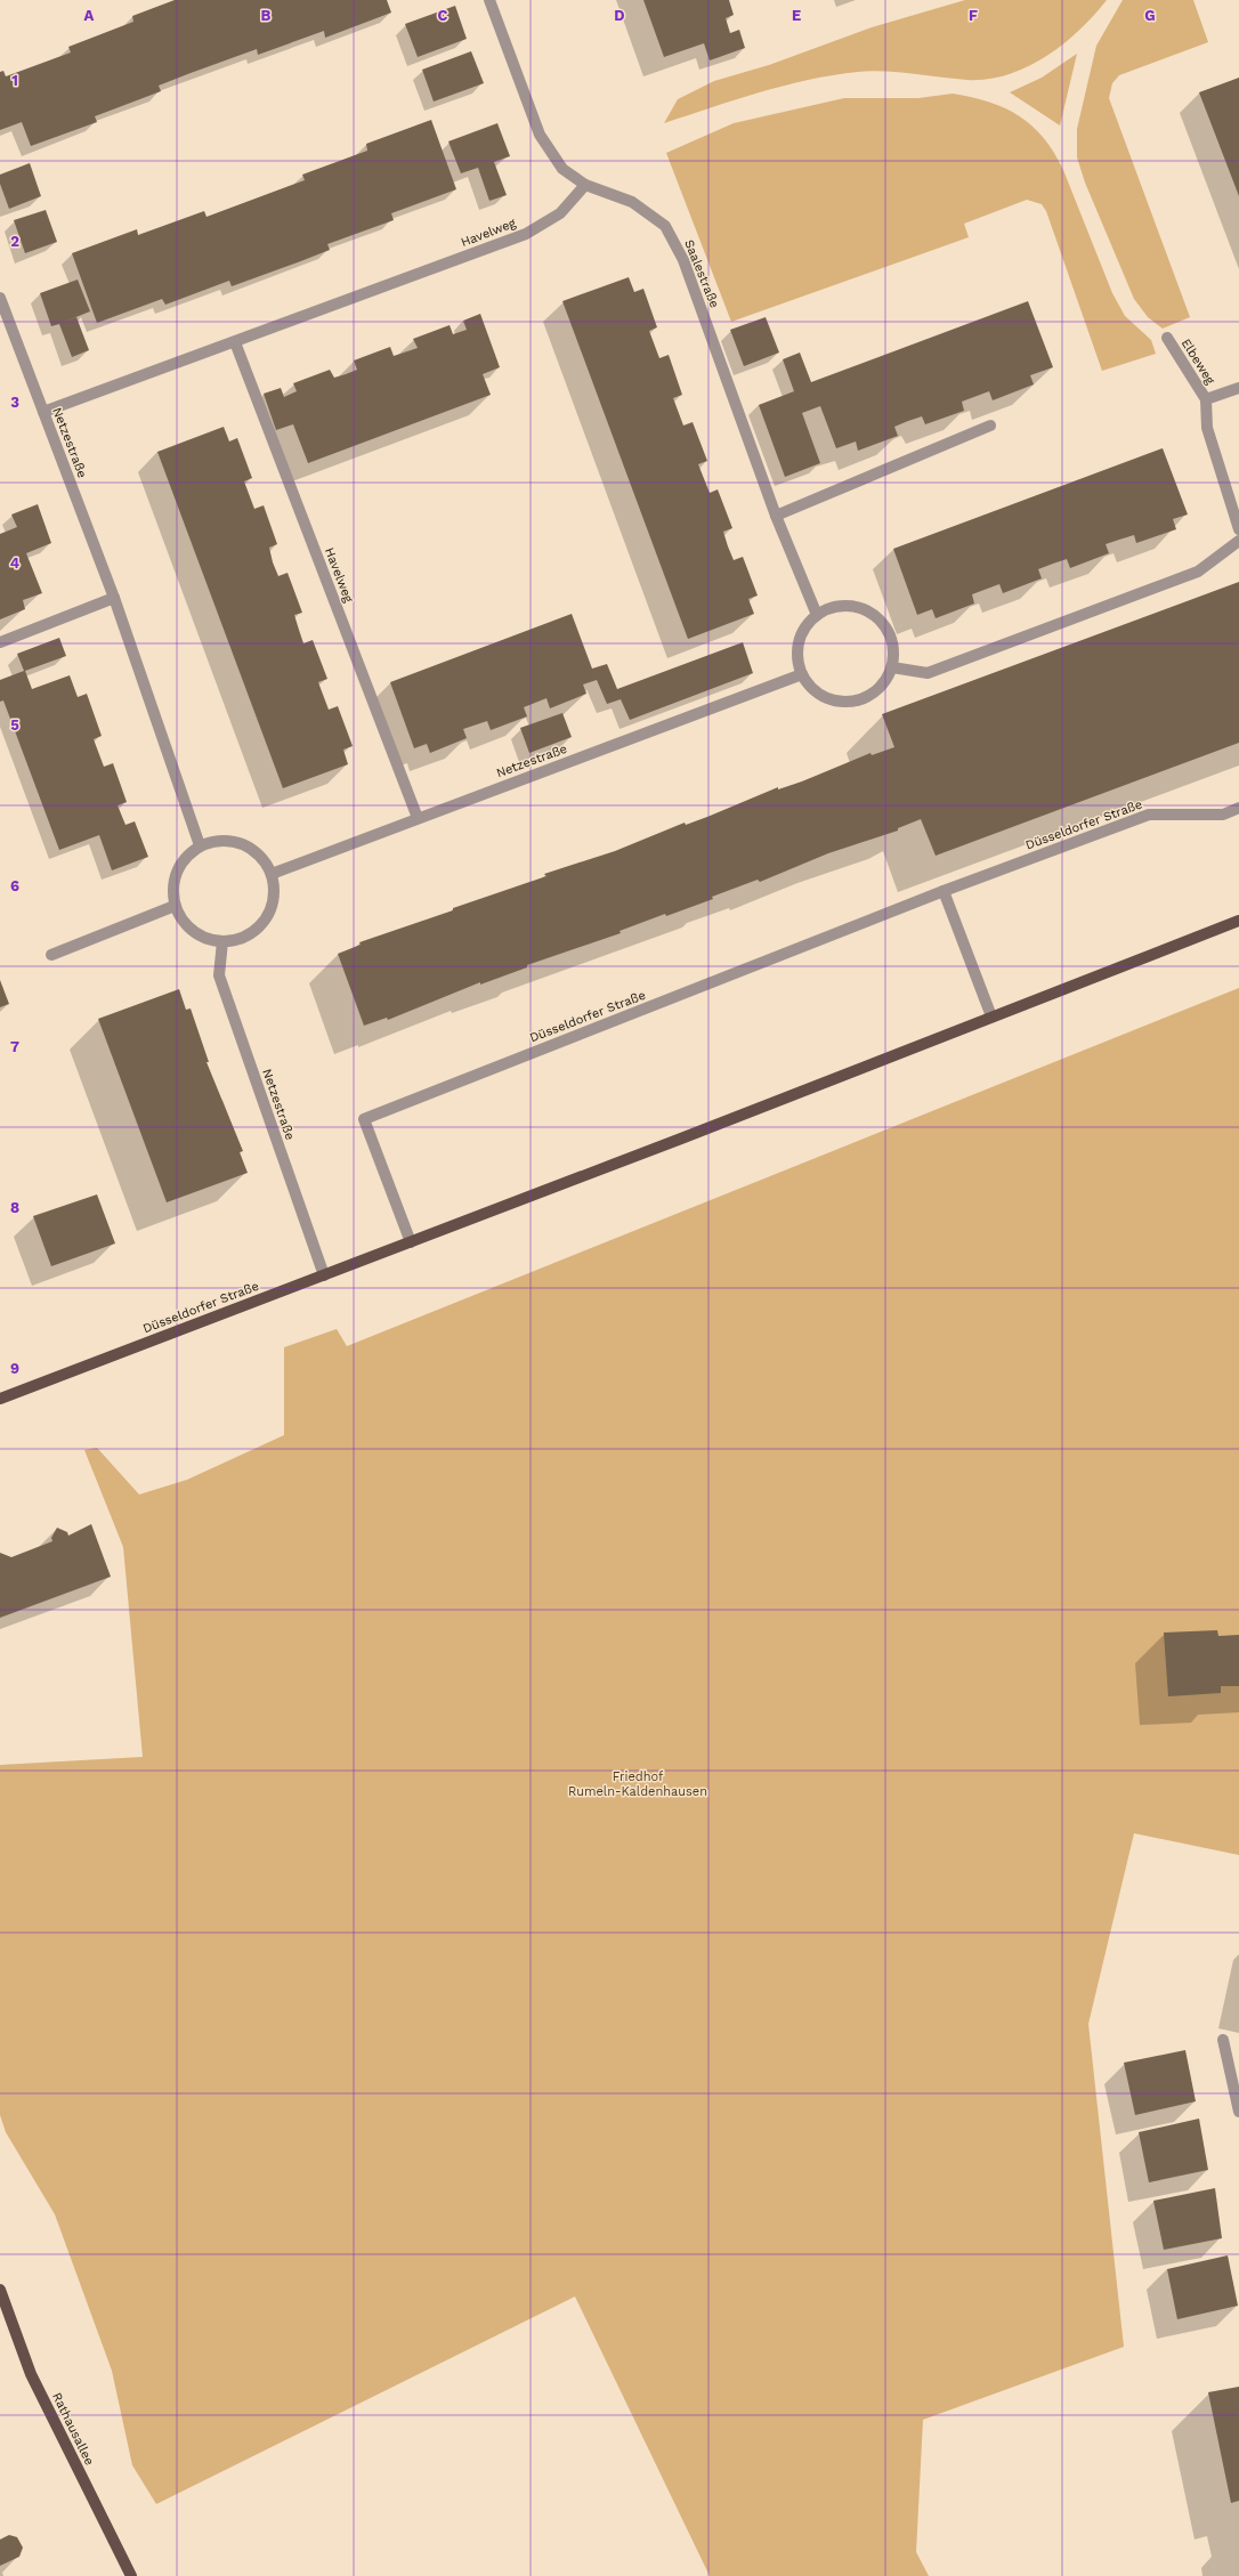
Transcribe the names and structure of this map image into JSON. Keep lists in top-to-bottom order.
{
  "streets": {
    "main road": ["Düsseldorfer Straße", "Rathausallee"],
    "street": [
      "Havelweg",
      "Saalestraße",
      "Elbeweg",
      "Netzestraße"
    ]
  },
  "crossings": [
    ["Havelweg", "Saalestraße"],
    ["Havelweg", "Netzestraße"],
    ["Saalestraße", "Netzestraße"],
    ["Netzestraße", "Düsseldorfer Straße"]
  ],
  "parks": ["Friedhof Rumeln-Kaldenhausen"],
  "grid": {
    "columns": [
      "A",
      "B",
      "C",
      "D",
      "E",
      "F",
      "G"
    ],
    "rows": [
      "1",
      "2",
      "3",
      "4",
      "5",
      "6",
      "7",
      "8",
      "9"
    ]
  }
}
